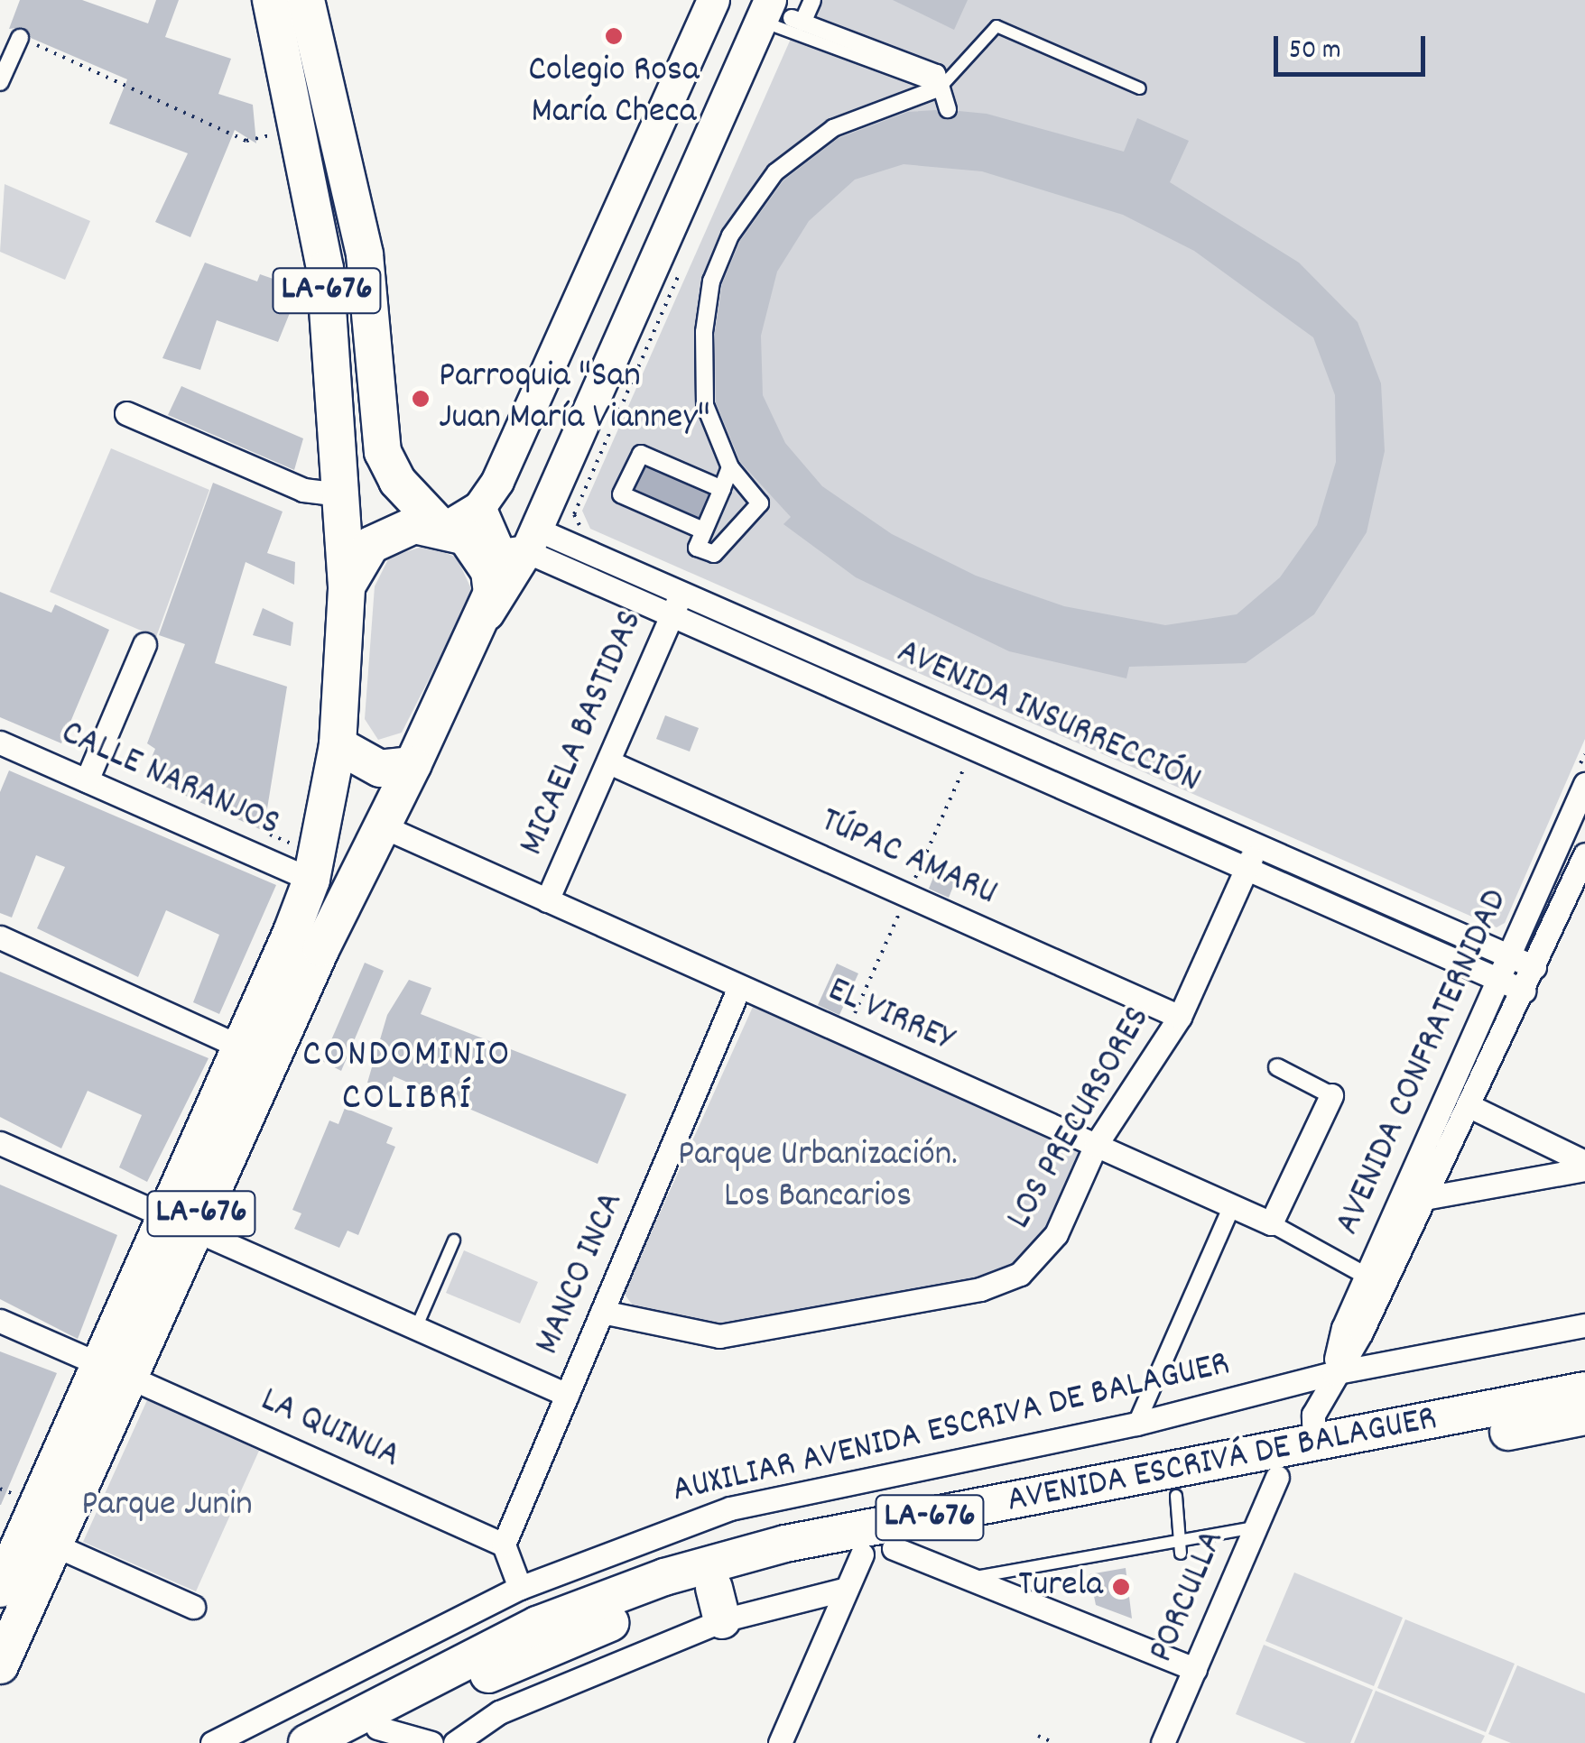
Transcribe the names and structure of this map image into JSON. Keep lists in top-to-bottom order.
{
  "streets": {
    "main road": ["LA-676", "AVENIDA ESCRIVÁ DE BALAGUER"],
    "street": [
      "AVENIDA INSURRECCIÓN",
      "MICAELA BASTIDAS",
      "CALLE NARANJOS",
      "TÚPAC AMARU",
      "EL VIRREY",
      "AVENIDA CONFRATERNIDAD",
      "LOS PRECURSORES",
      "MANCO INCA",
      "AUXILIAR AVENIDA ESCRIVA DE BALAGUER",
      "LA QUINUA",
      "PORCULLA"
    ]
  },
  "crossings": [
    ["LA-676", "CALLE NARANJOS"],
    ["LA-676", "EL VIRREY"],
    ["LA-676", "LA QUINUA"],
    ["AVENIDA INSURRECCIÓN", "MICAELA BASTIDAS"],
    ["AVENIDA INSURRECCIÓN", "AVENIDA CONFRATERNIDAD"],
    ["AVENIDA INSURRECCIÓN", "LOS PRECURSORES"],
    ["MICAELA BASTIDAS", "TÚPAC AMARU"],
    ["MICAELA BASTIDAS", "EL VIRREY"],
    ["TÚPAC AMARU", "LOS PRECURSORES"],
    ["EL VIRREY", "AVENIDA CONFRATERNIDAD"],
    ["EL VIRREY", "LOS PRECURSORES"],
    ["EL VIRREY", "MANCO INCA"],
    ["AVENIDA CONFRATERNIDAD", "AUXILIAR AVENIDA ESCRIVA DE BALAGUER"],
    ["AVENIDA CONFRATERNIDAD", "AVENIDA ESCRIVÁ DE BALAGUER"],
    ["LOS PRECURSORES", "MANCO INCA"],
    ["MANCO INCA", "LA QUINUA"],
    ["AVENIDA ESCRIVÁ DE BALAGUER", "PORCULLA"]
  ],
  "districts": ["CONDOMINIO COLIBRÍ"],
  "parks": ["Parque Urbanización. Los Bancarios", "Parque Junin"],
  "places": ["Colegio Rosa María Checa", "Parroquia \"San Juan María Vianney\"", "Turela"],
  "scale_bar": "50 m"
}
